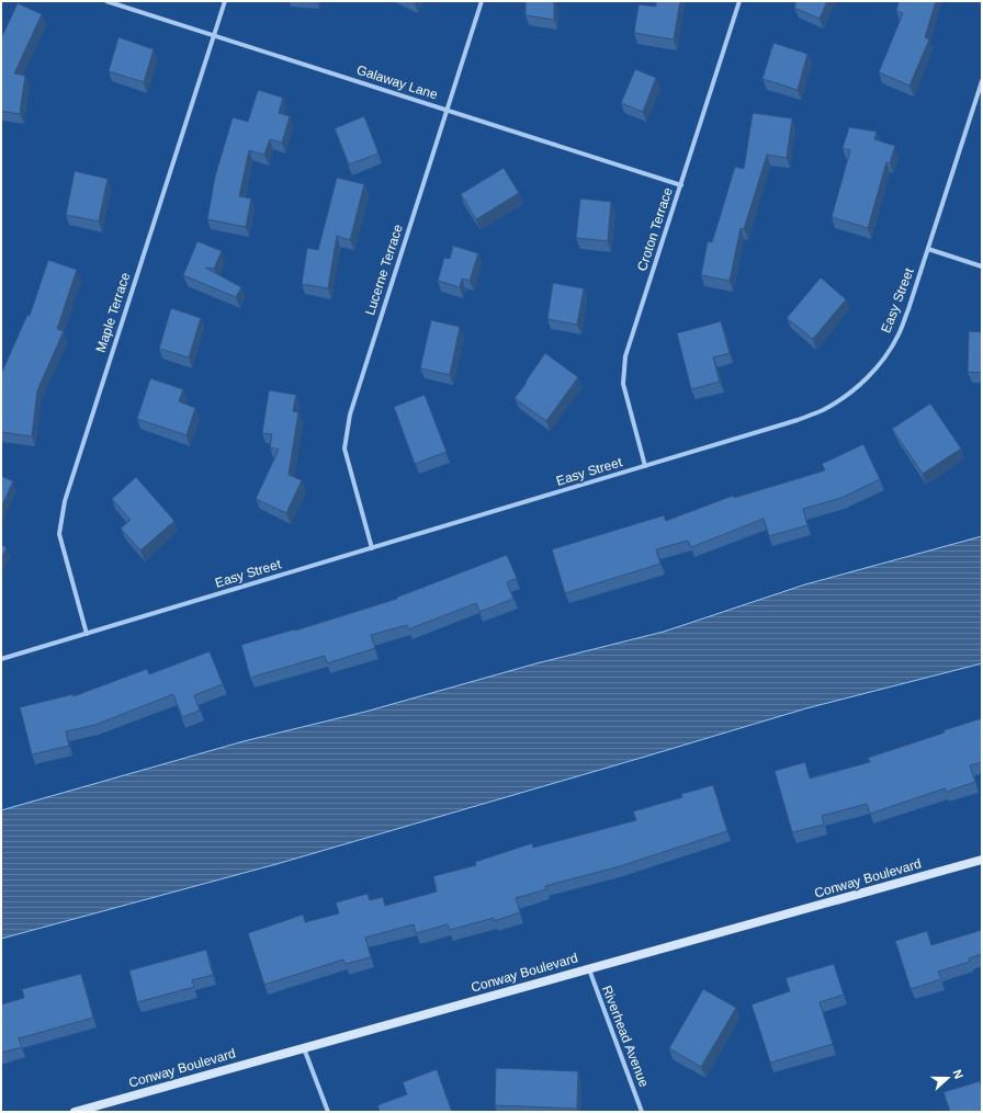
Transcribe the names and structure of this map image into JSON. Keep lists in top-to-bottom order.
{
  "streets": {
    "street": [
      "Galaway Lane",
      "Croton Terrace",
      "Lucerne Terrace",
      "Easy Street",
      "Maple Terrace",
      "Conway Boulevard",
      "Riverhead Avenue"
    ]
  },
  "crossings": [
    ["Galaway Lane", "Croton Terrace"],
    ["Galaway Lane", "Lucerne Terrace"],
    ["Galaway Lane", "Maple Terrace"],
    ["Croton Terrace", "Easy Street"],
    ["Lucerne Terrace", "Easy Street"],
    ["Easy Street", "Maple Terrace"],
    ["Conway Boulevard", "Riverhead Avenue"]
  ],
  "north": "right"
}
